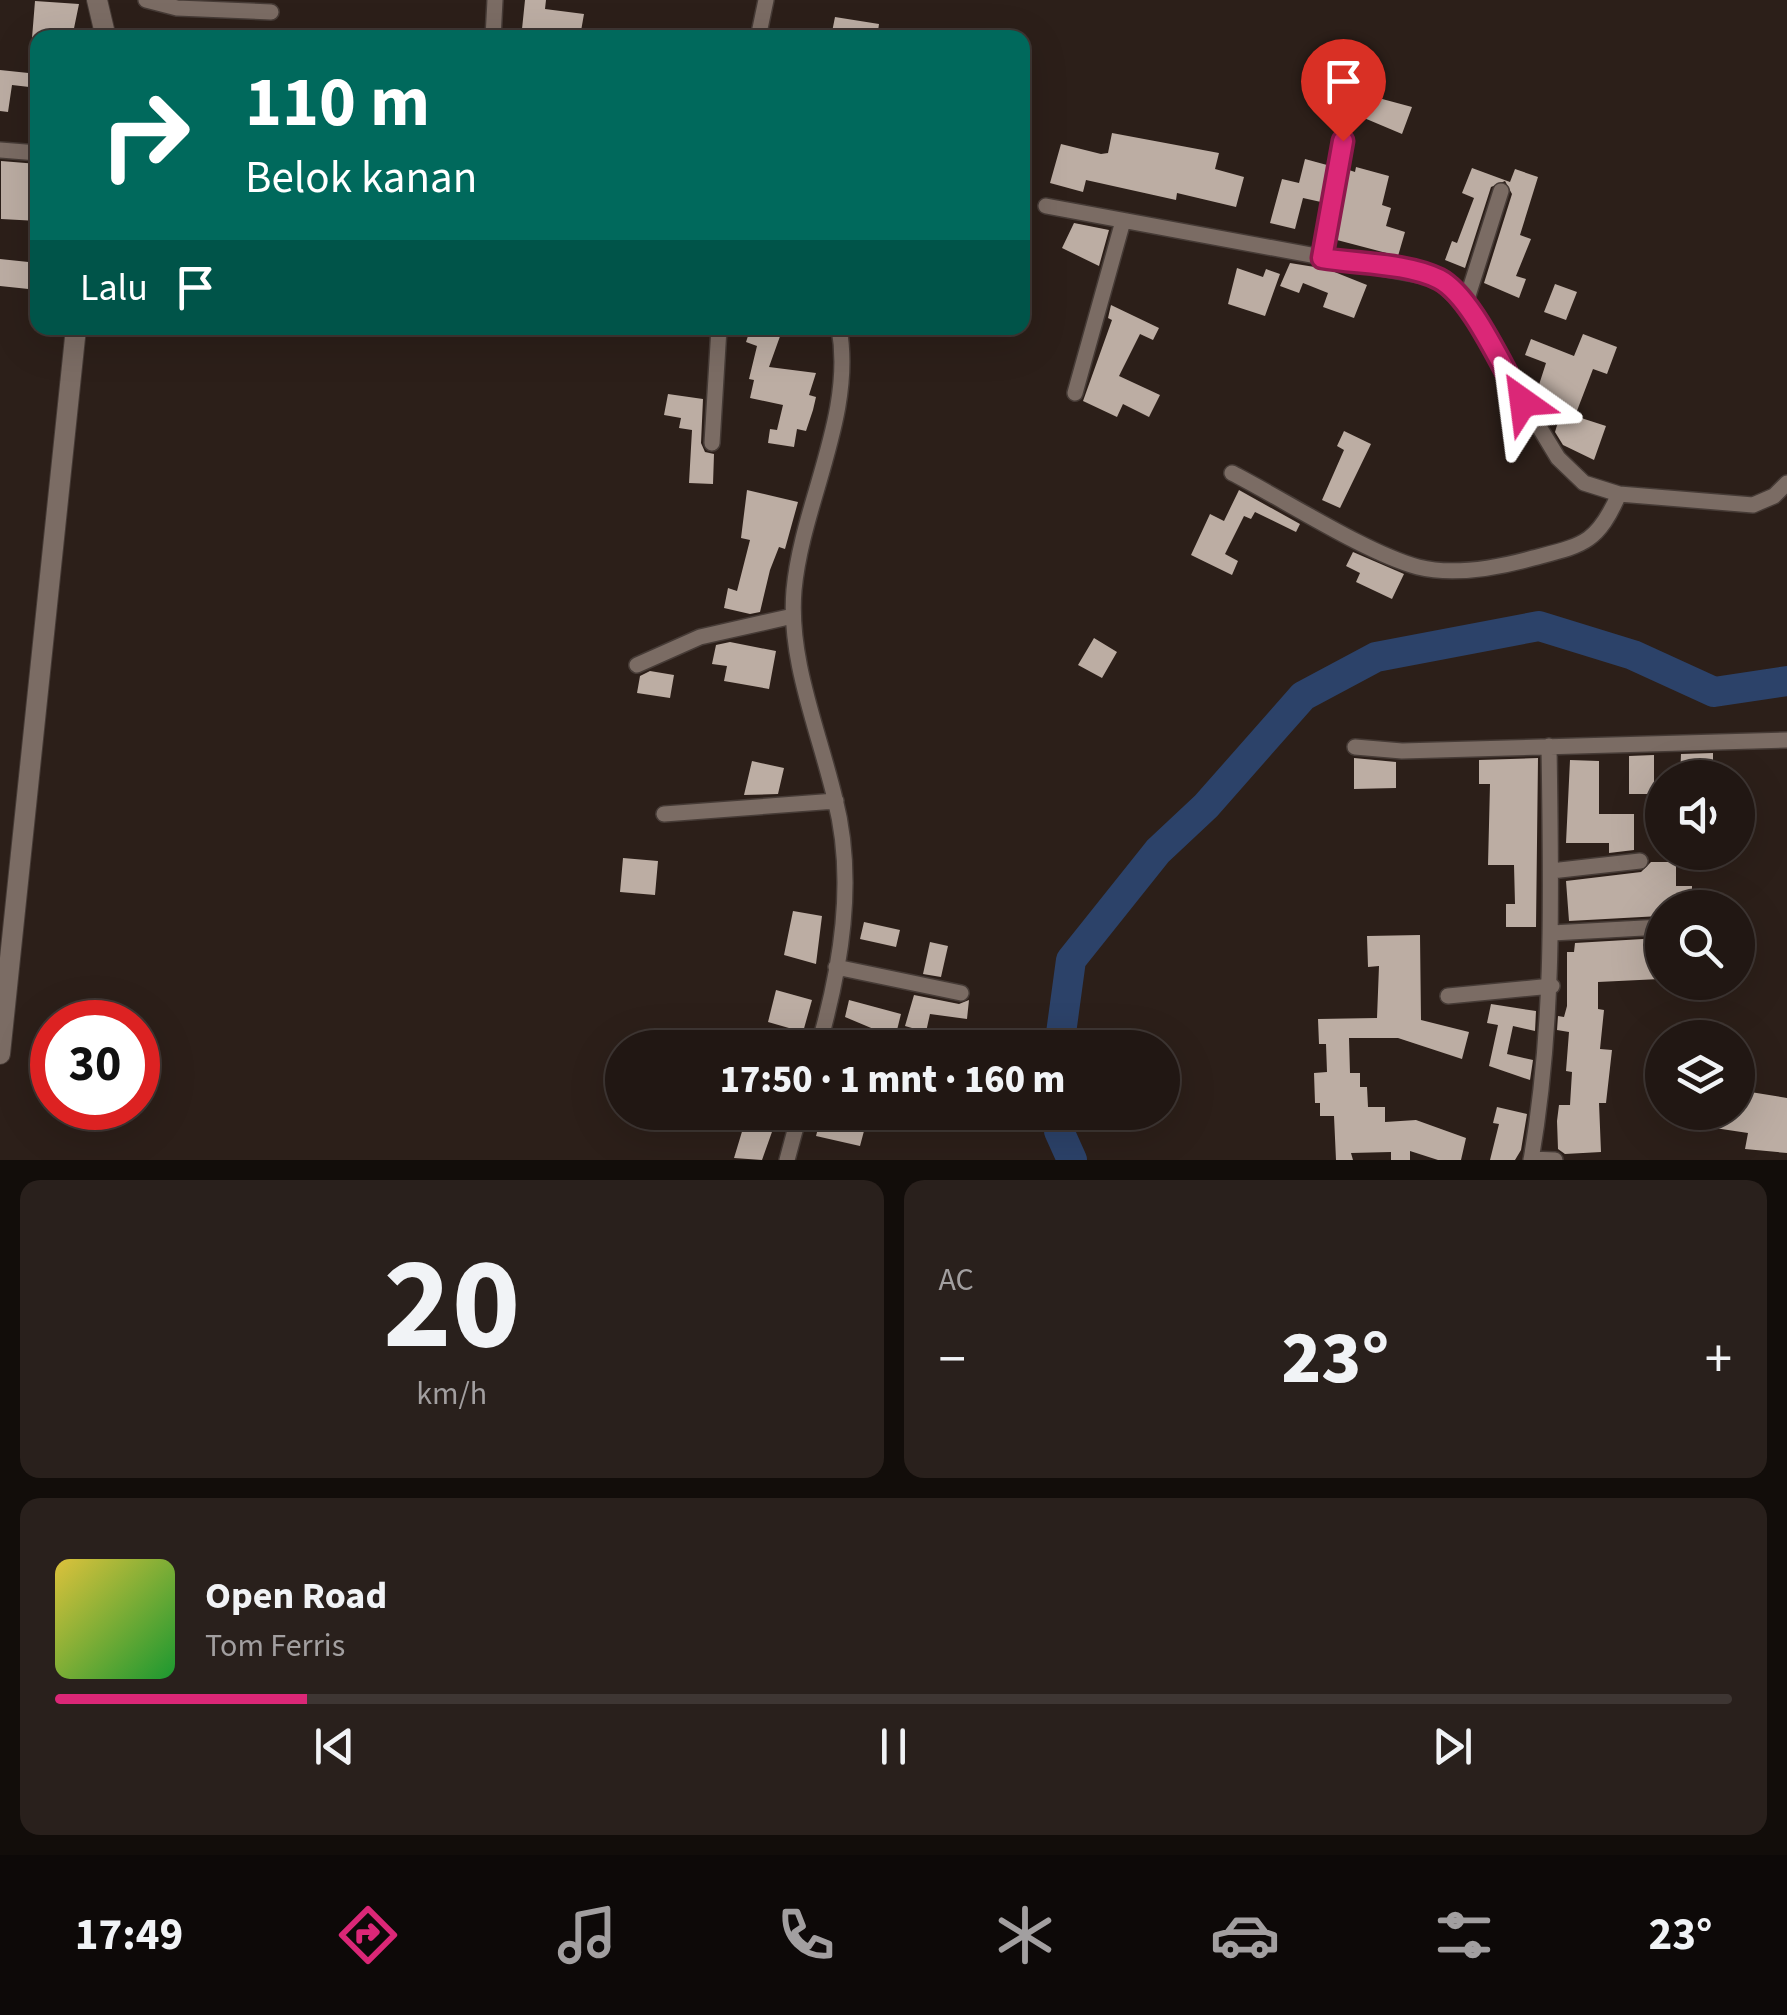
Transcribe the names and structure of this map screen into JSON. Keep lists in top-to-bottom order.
{
  "page": {
    "turn": ["110 m", "Belok kanan"],
    "then": "Lalu",
    "limit": "30",
    "trip": "17:50 · 1 mnt · 160 m",
    "tile": [
      ["20", "km/h"],
      "AC"
    ],
    "heat": ["−", "23°", "+"],
    "song": ["Open Road", "Tom Ferris"],
    "tabs": ["17:49", "23°"]
  }
}
